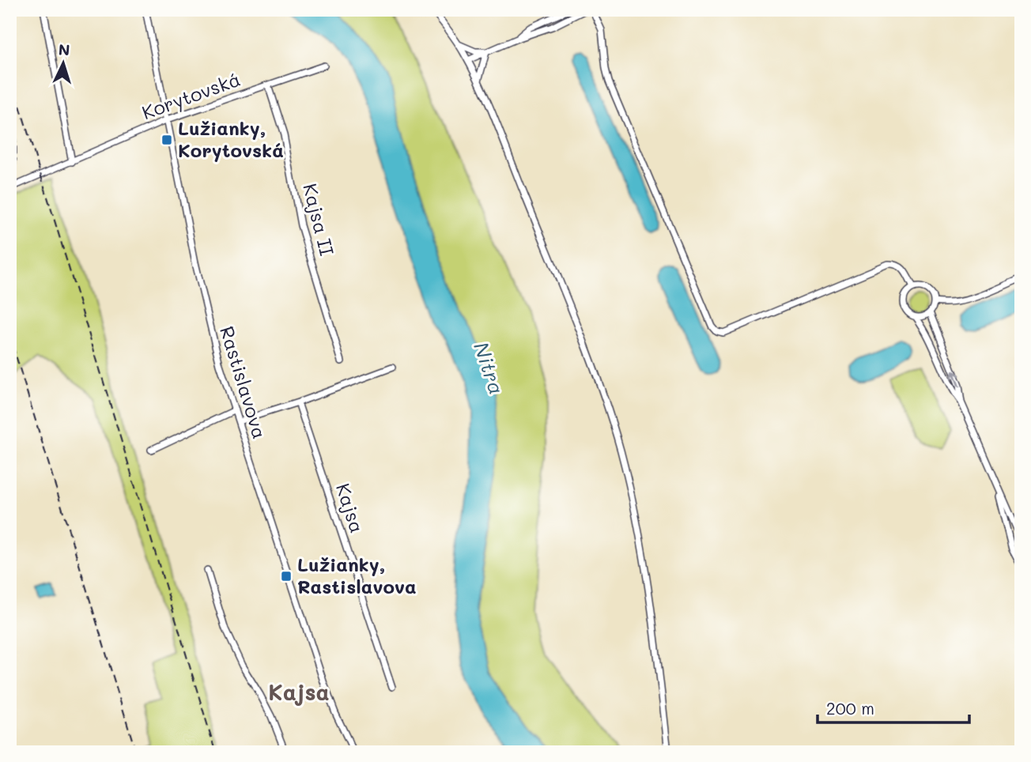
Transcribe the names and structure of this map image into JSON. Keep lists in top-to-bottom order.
{
  "streets": {
    "street": [
      "Korytovská",
      "Kajsa II",
      "Rastislavova",
      "Kajsa"
    ]
  },
  "crossings": [
    ["Korytovská", "Kajsa II"],
    ["Korytovská", "Rastislavova"]
  ],
  "districts": ["Kajsa"],
  "water": ["Nitra"],
  "places": {
    "transit": ["Lužianky, Korytovská", "Lužianky, Rastislavova"]
  },
  "scale_bar": "200 m",
  "north": "top"
}
